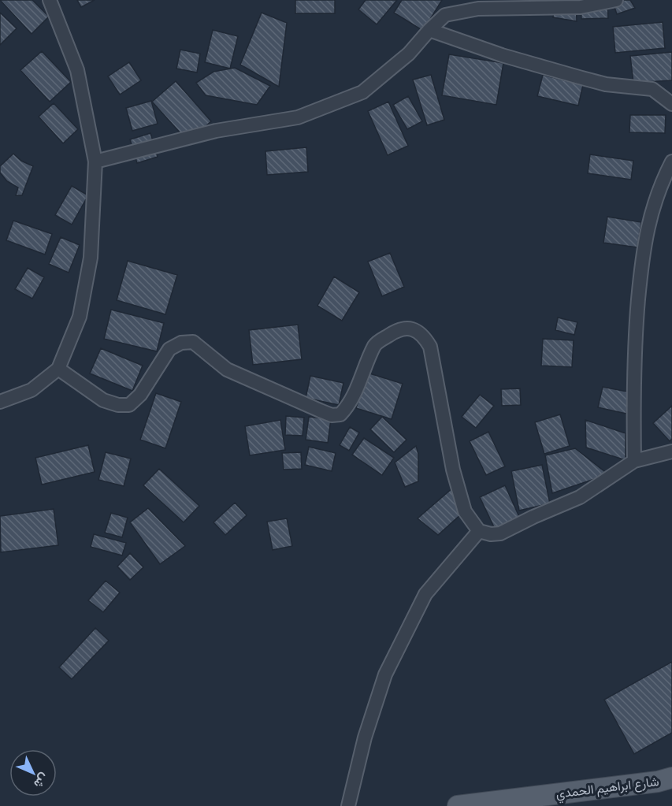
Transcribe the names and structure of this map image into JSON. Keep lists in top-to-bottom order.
{
  "streets": {
    "main road": ["شارع ابراهيم الحمدي"]
  },
  "north": "bottom right"
}
